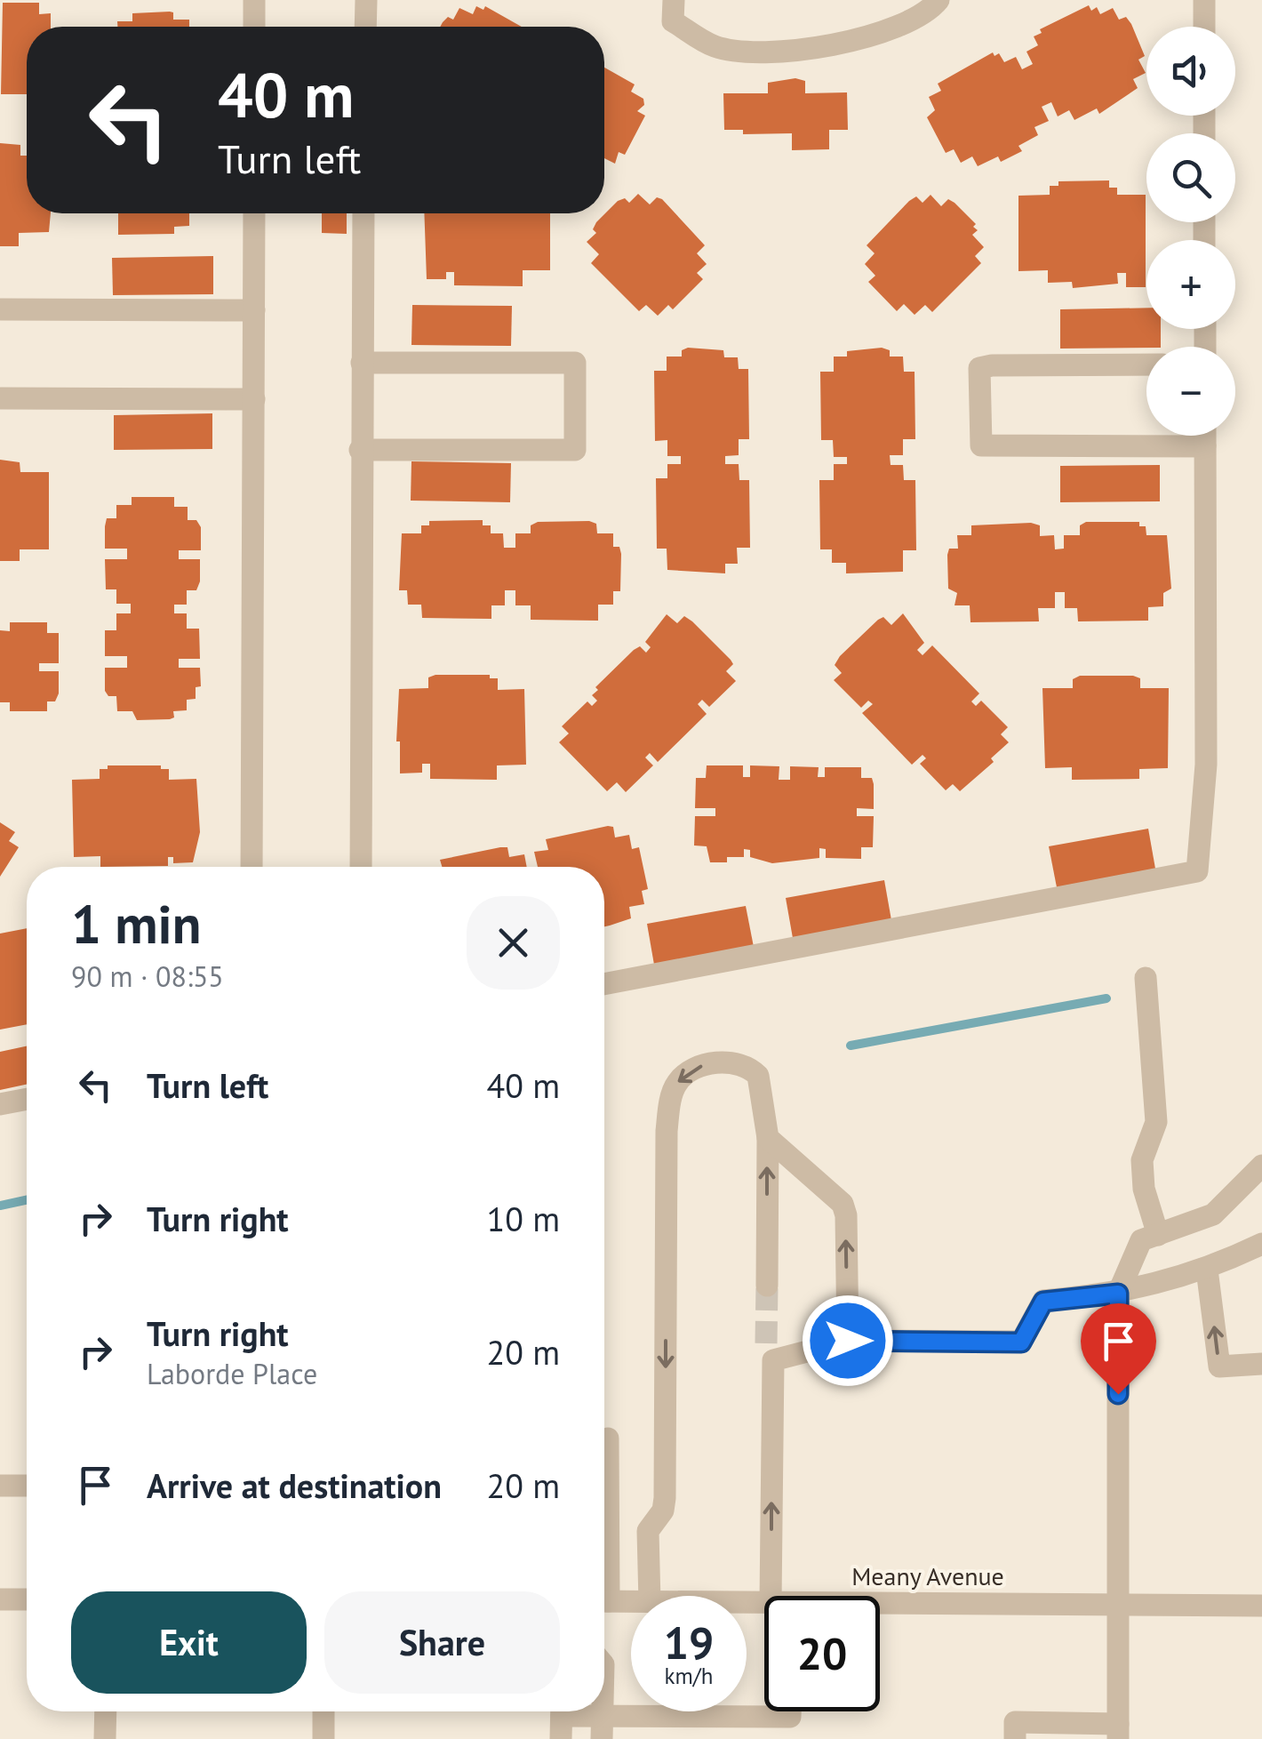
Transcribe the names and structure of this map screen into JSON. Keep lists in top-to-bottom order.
{
  "streets": {
    "street": ["Meany Avenue"]
  },
  "page": {
    "map_buttons": ["+", "−"],
    "turn": ["40 m", "Turn left"],
    "heading": ["1 min", "90 m · 08:55"],
    "list": [
      {
        "name": "Turn left",
        "value": "40 m"
      },
      {
        "name": "Turn right",
        "value": "10 m"
      },
      {
        "name": "Turn right",
        "note": "Laborde Place",
        "value": "20 m"
      },
      {
        "name": "Arrive at destination",
        "value": "20 m"
      }
    ],
    "buttons": ["Exit", "Share"],
    "speed": "19 km/h",
    "limit": "20"
  }
}
